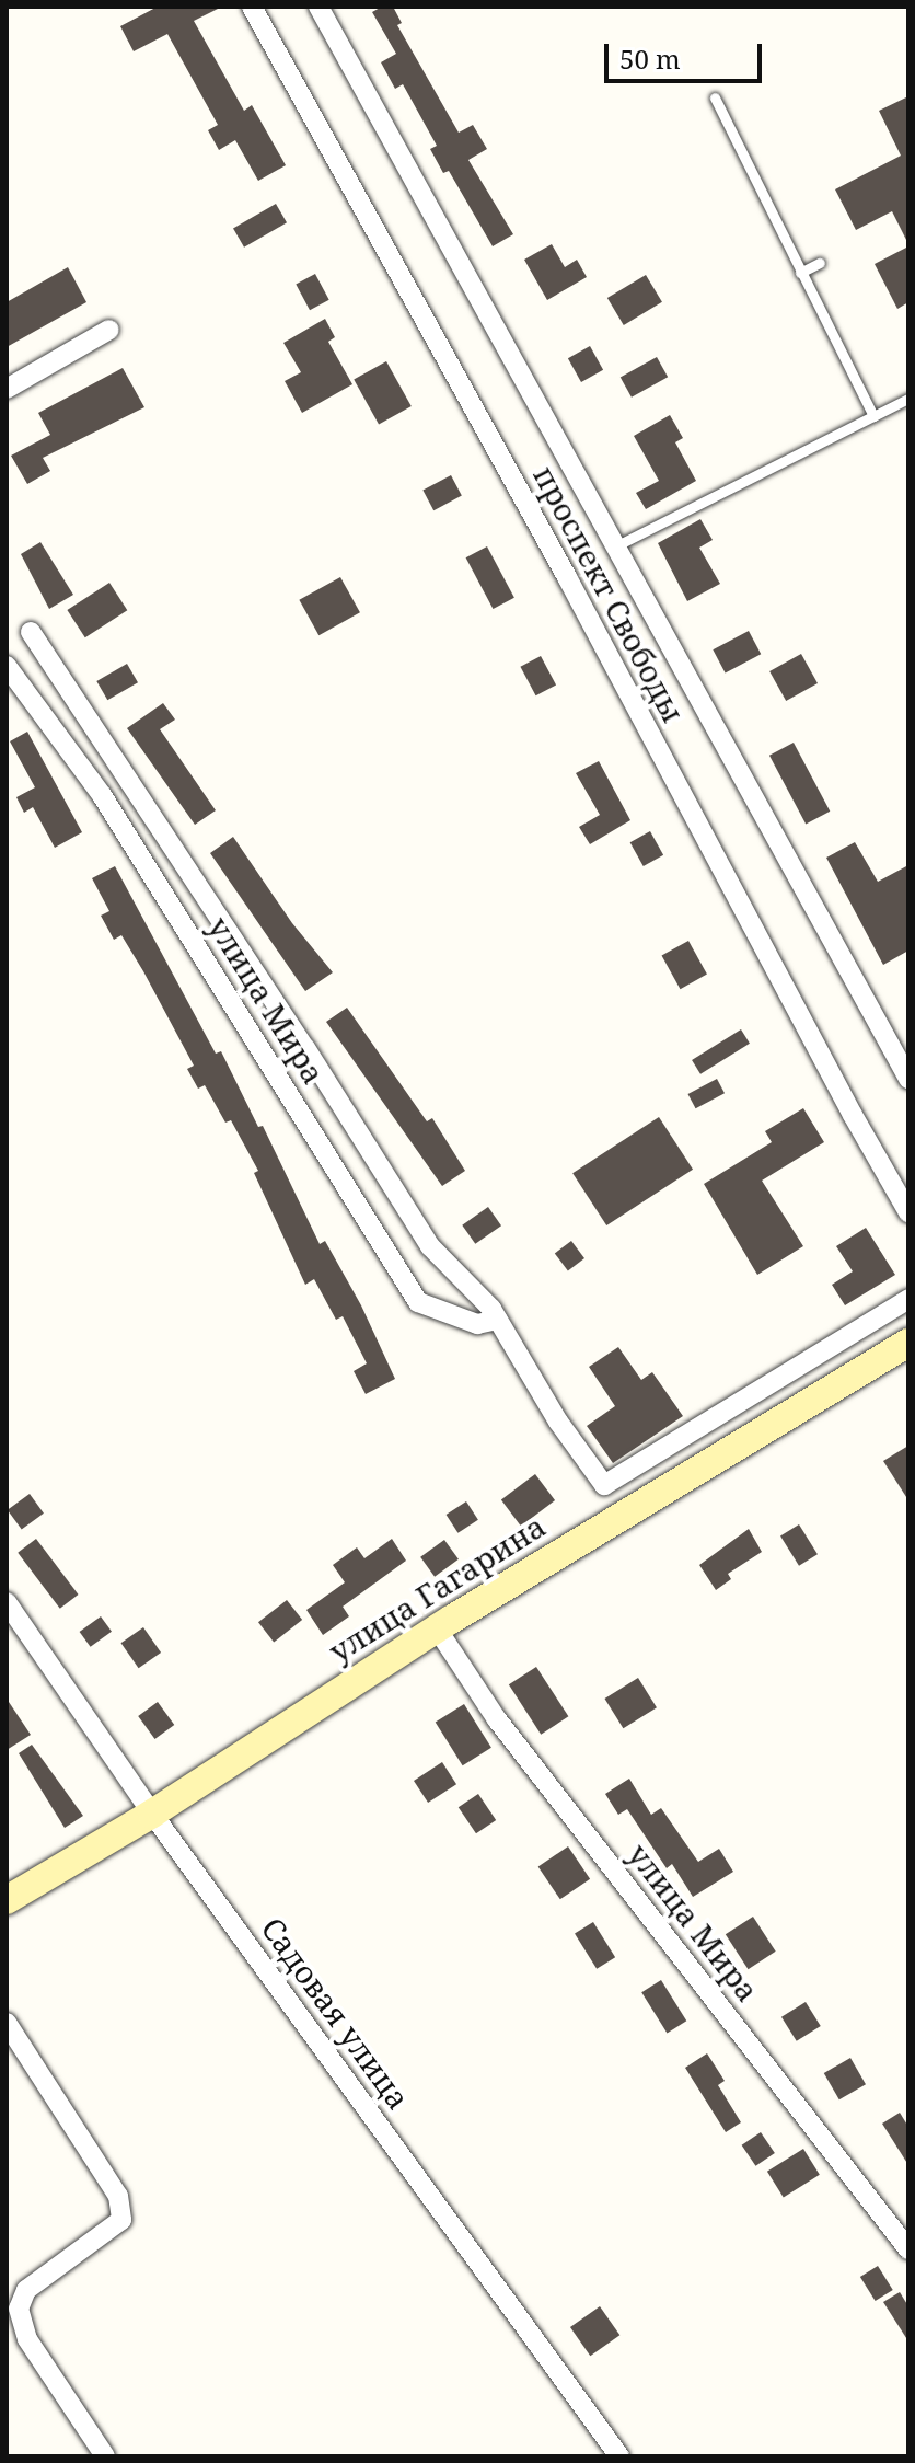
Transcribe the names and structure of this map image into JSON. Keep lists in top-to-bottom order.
{
  "streets": {
    "main road": ["улица Гагарина"],
    "street": ["проспект Свободы", "улица Мира", "Садовая улица"]
  },
  "crossings": [
    ["улица Мира", "улица Гагарина"],
    ["улица Гагарина", "Садовая улица"]
  ],
  "scale_bar": "50 m"
}
